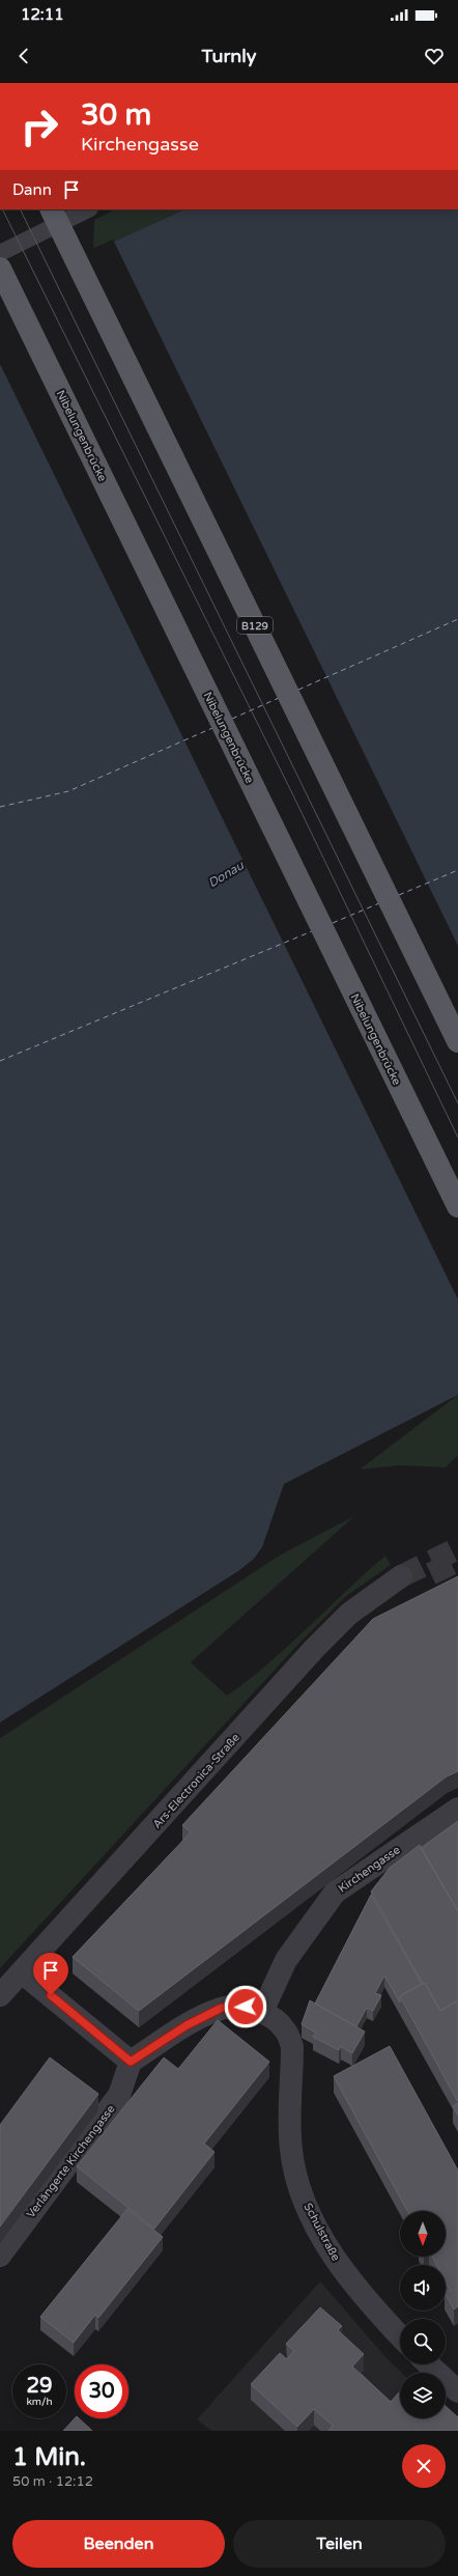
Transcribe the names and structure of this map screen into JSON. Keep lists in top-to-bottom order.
{
  "streets": {
    "main road": ["Nibelungenbrücke", "B129"],
    "street": [
      "Ars-Electronica-Straße",
      "Kirchengasse",
      "Verlängerte Kirchengasse",
      "Schulstraße"
    ]
  },
  "crossings": [
    ["Kirchengasse", "Schulstraße"]
  ],
  "water": ["Donau"],
  "north": "bottom",
  "page": {
    "status": "12:11",
    "header": "Turnly",
    "turn": ["30 m", "Kirchengasse"],
    "then": "Dann",
    "speed": "29 km/h",
    "limit": "30",
    "heading": ["1 Min.", "50 m · 12:12"],
    "buttons": ["Beenden", "Teilen"]
  }
}
